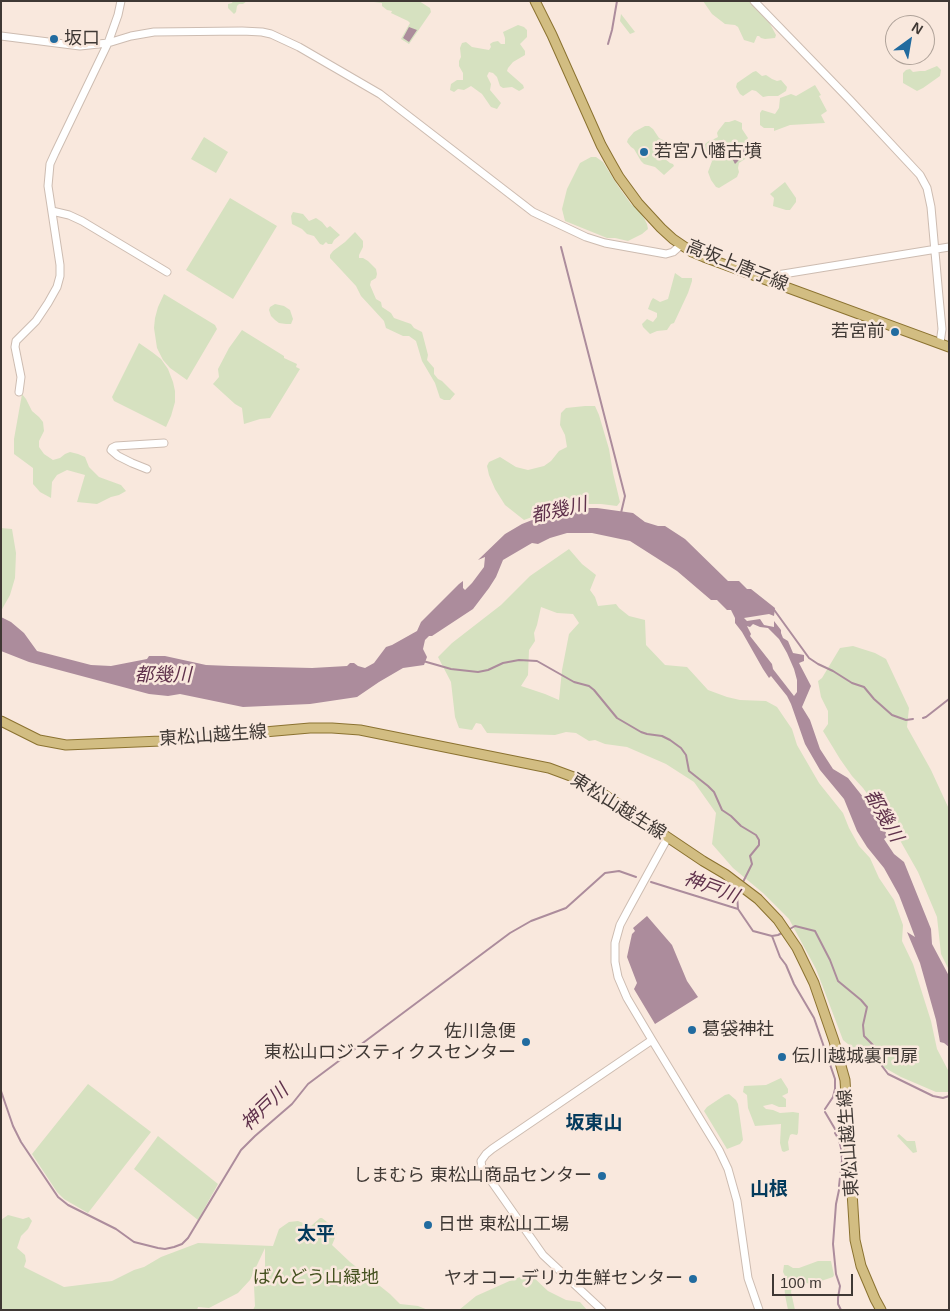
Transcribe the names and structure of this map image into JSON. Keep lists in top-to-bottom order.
{
  "streets": {
    "main road": ["高坂上唐子線", "東松山越生線"]
  },
  "districts": ["坂東山", "山根", "太平"],
  "water": ["都幾川", "神戸川"],
  "parks": ["ばんどう山緑地"],
  "places": [
    "坂口",
    "若宮八幡古墳",
    "若宮前",
    "葛袋神社",
    "佐川急便 東松山ロジスティクスセンター",
    "伝川越城裏門扉",
    "しまむら 東松山商品センター",
    "日世 東松山工場",
    "ヤオコー デリカ生鮮センター"
  ],
  "scale_bar": "100 m",
  "north": "top right"
}
